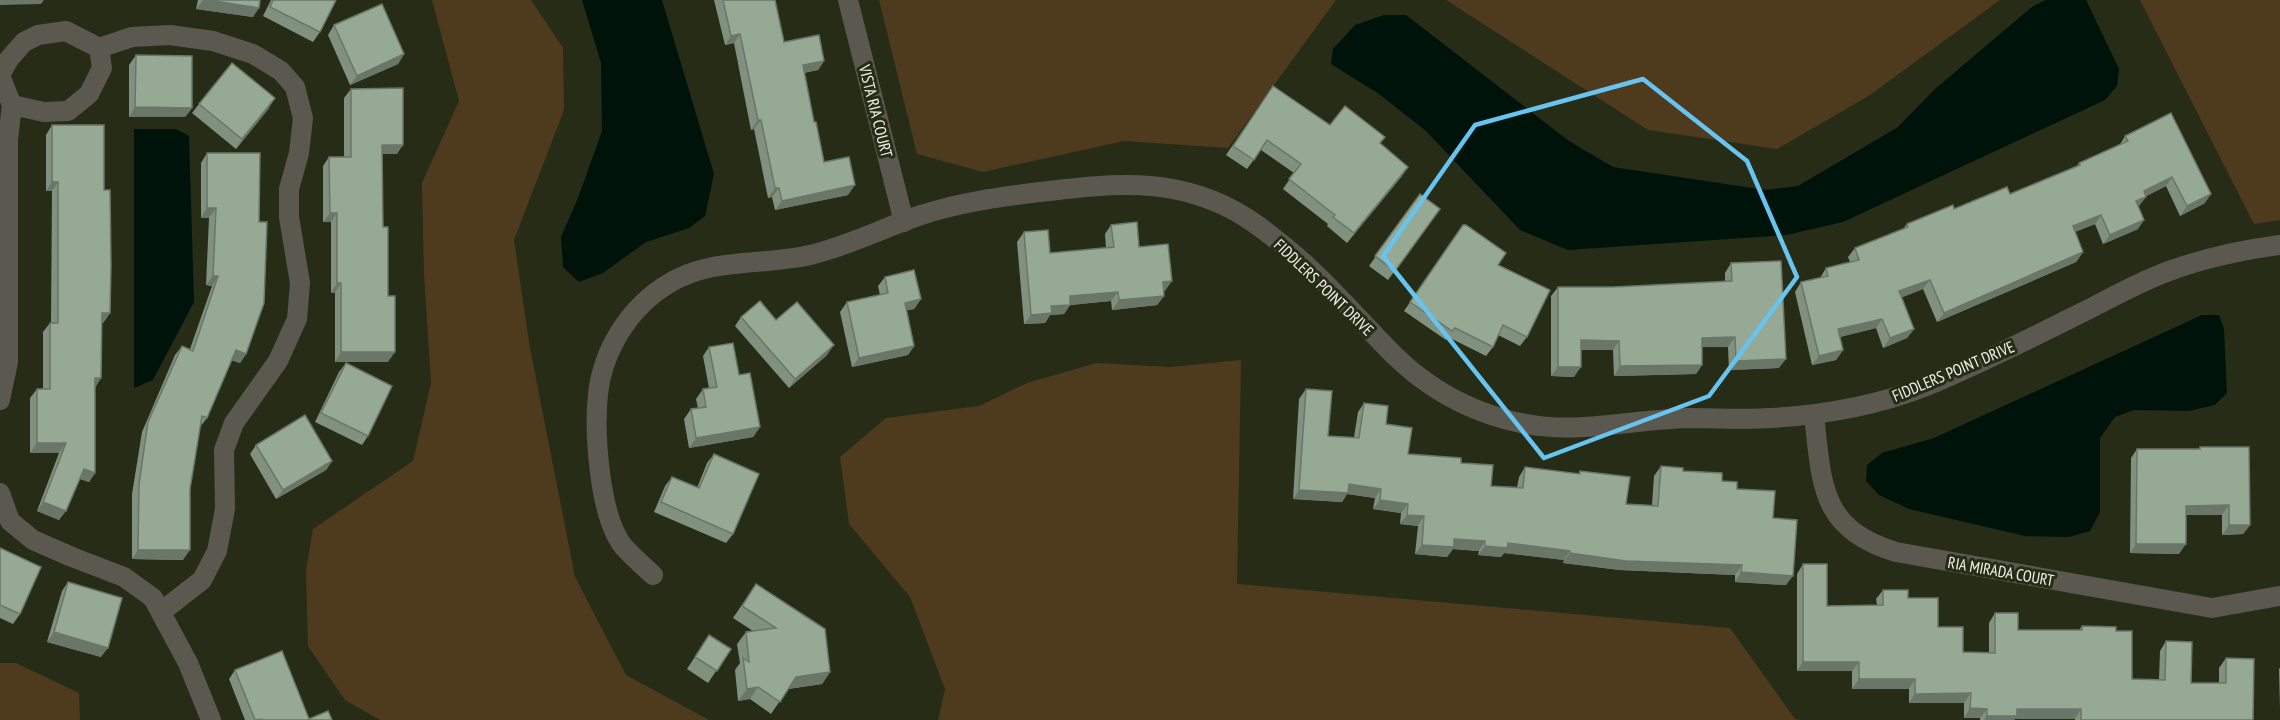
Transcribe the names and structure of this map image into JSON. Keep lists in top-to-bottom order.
{
  "streets": {
    "street": ["VISTA RIA COURT", "FIDDLERS POINT DRIVE", "RIA MIRADA COURT"]
  },
  "crossings": [
    ["VISTA RIA COURT", "FIDDLERS POINT DRIVE"],
    ["FIDDLERS POINT DRIVE", "RIA MIRADA COURT"]
  ]
}
